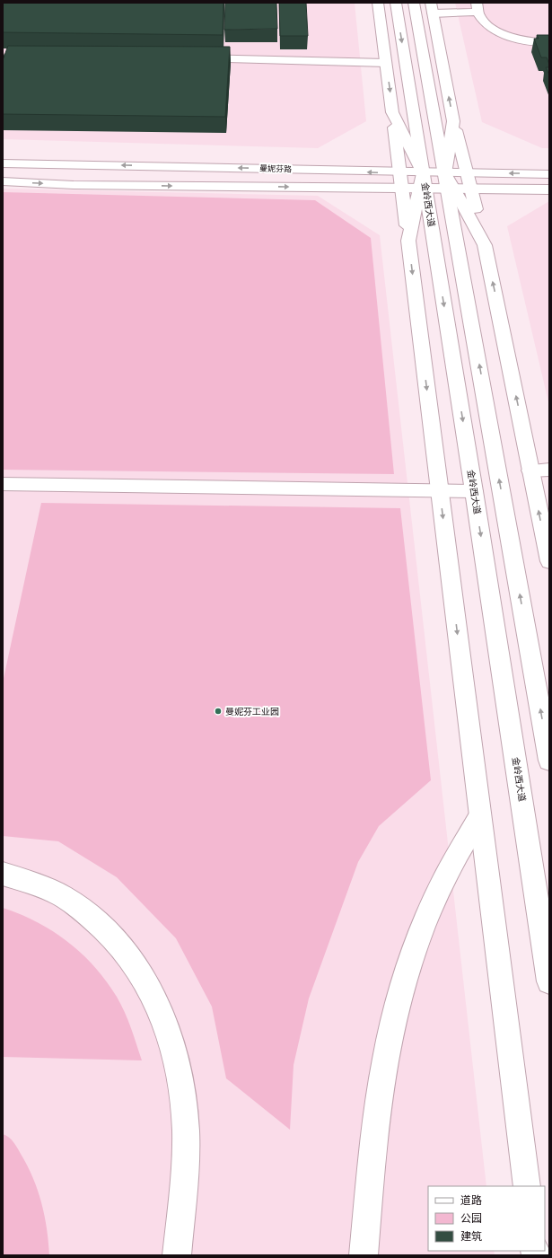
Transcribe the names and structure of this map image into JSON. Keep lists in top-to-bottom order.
{
  "streets": {
    "street": ["曼妮芬路", "金岭西大道"]
  },
  "crossings": [
    ["曼妮芬路", "金岭西大道"]
  ],
  "places": ["曼妮芬工业园"],
  "legend": ["道路", "公园", "建筑"]
}
